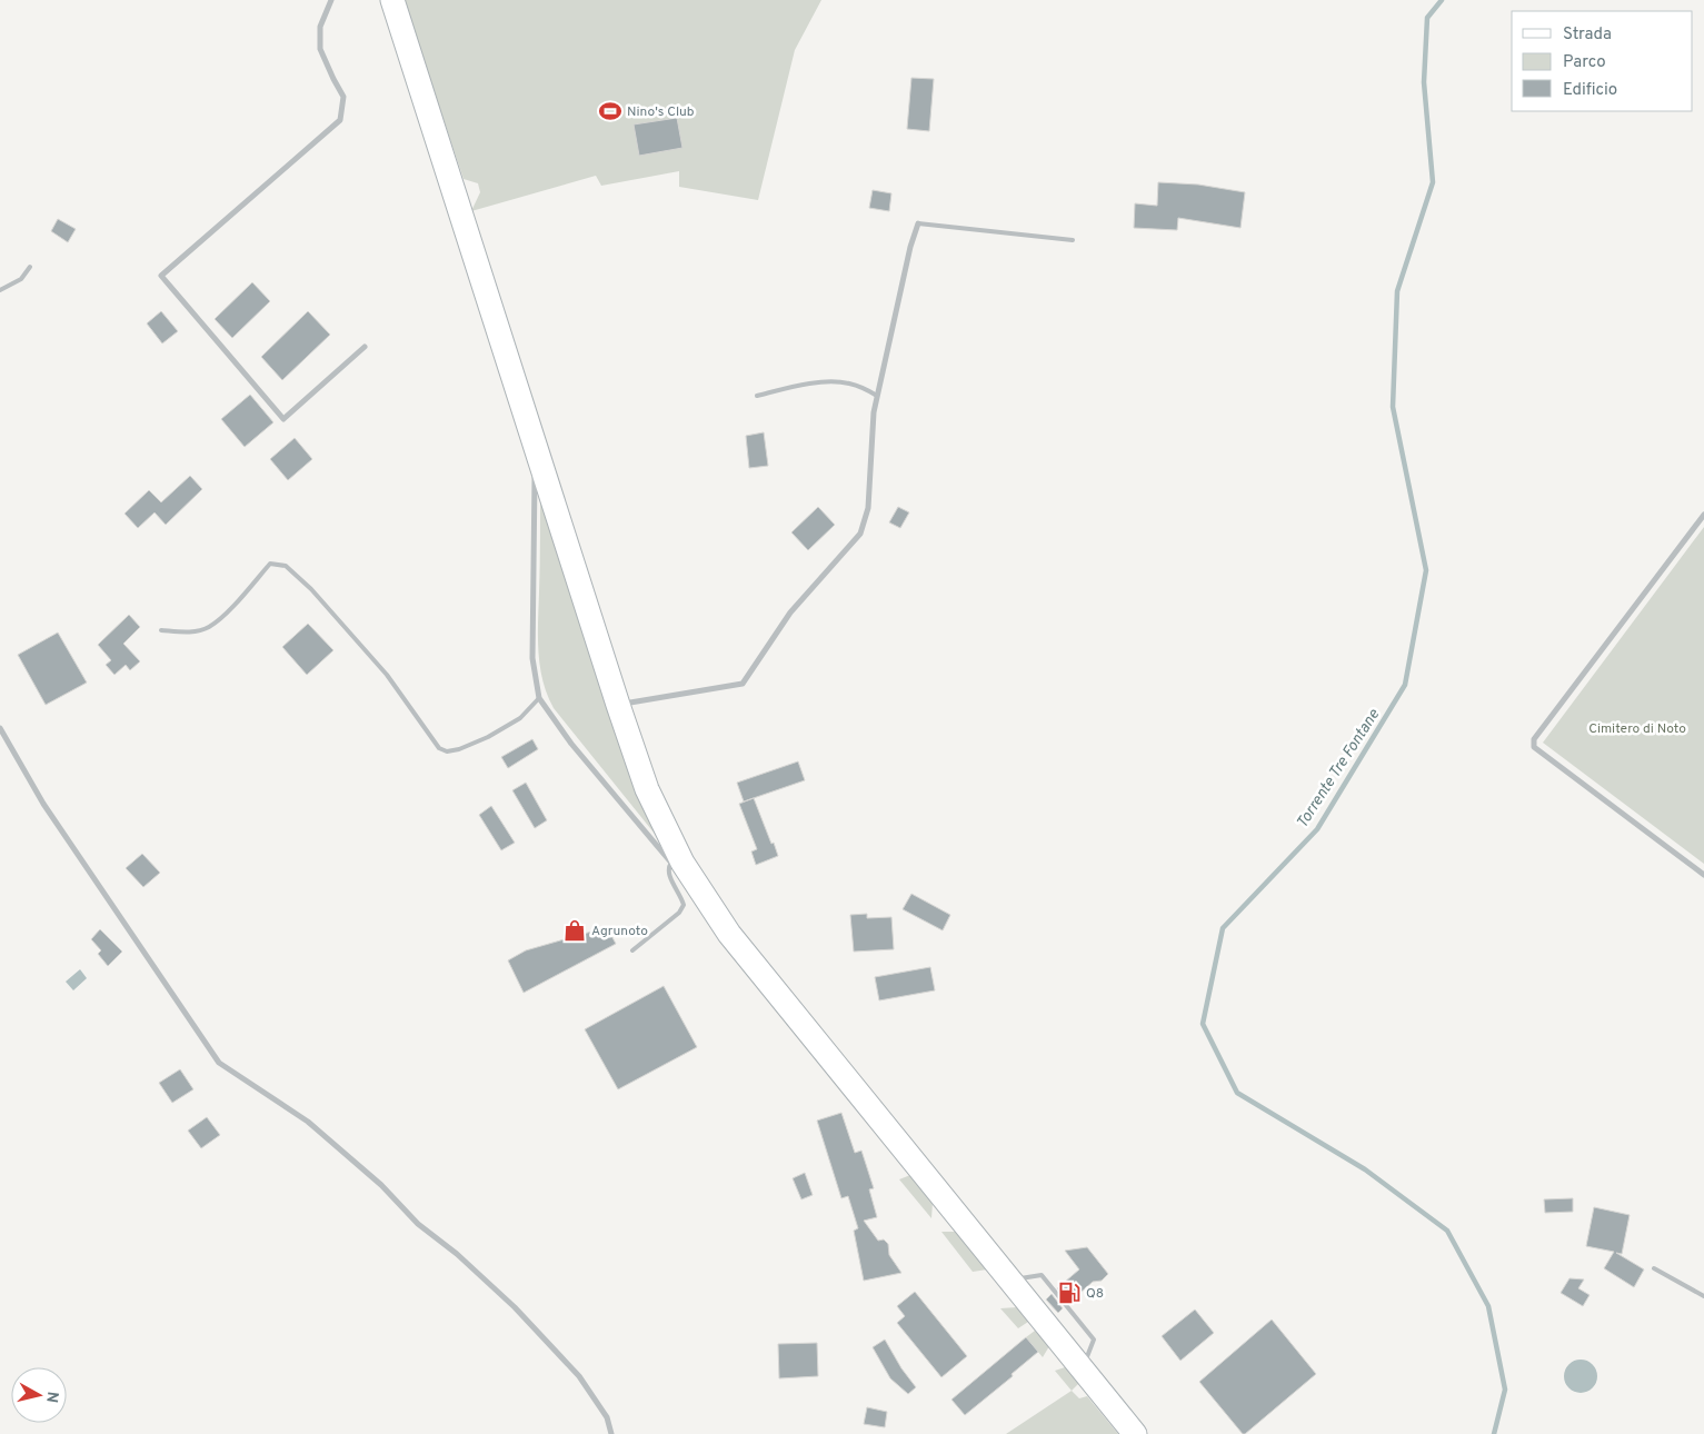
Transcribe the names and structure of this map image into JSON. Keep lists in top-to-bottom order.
{
  "water": ["Torrente Tre Fontane"],
  "parks": ["Cimitero di Noto"],
  "places": {
    "sports": ["Nino's Club"],
    "shop": ["Agrunoto"],
    "fuel station": ["Q8"]
  },
  "legend": ["Strada", "Parco", "Edificio"],
  "north": "right"
}
